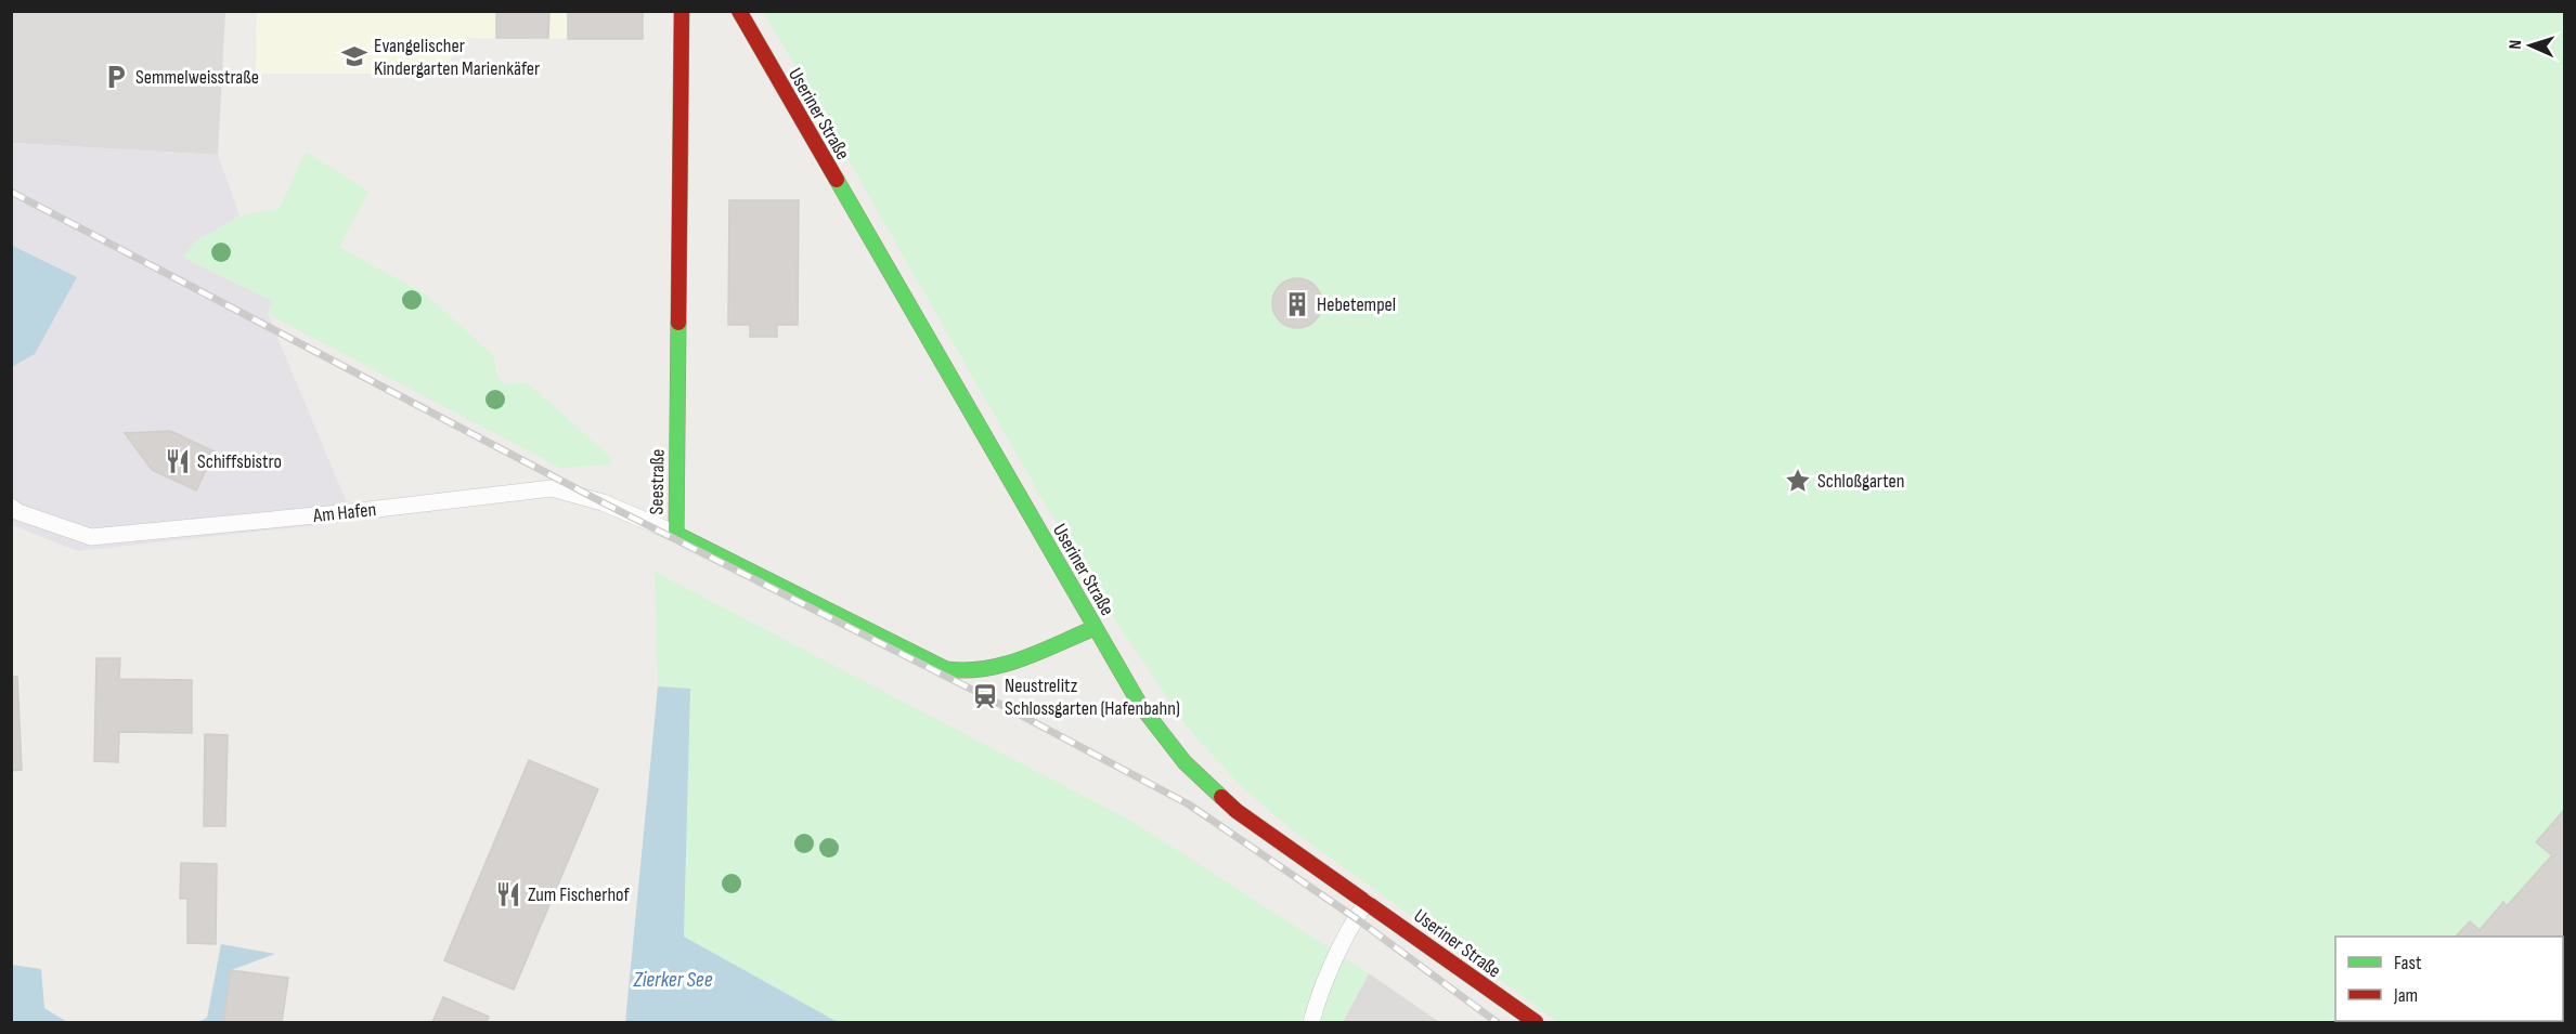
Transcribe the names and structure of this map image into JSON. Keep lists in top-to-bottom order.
{
  "streets": {
    "main road": ["Useriner Straße", "Seestraße"],
    "lane": ["Am Hafen"]
  },
  "crossings": [
    ["Useriner Straße", "Seestraße"],
    ["Seestraße", "Am Hafen"]
  ],
  "water": ["Zierker See"],
  "places": {
    "school or university": ["Evangelischer Kindergarten Marienkäfer"],
    "parking": ["Semmelweisstraße"],
    "building": ["Hebetempel"],
    "restaurant": ["Schiffsbistro", "Zum Fischerhof"],
    "place": ["Schloßgarten"],
    "station": ["Neustrelitz Schlossgarten (Hafenbahn)"]
  },
  "legend": ["Fast", "Jam"],
  "north": "left"
}
